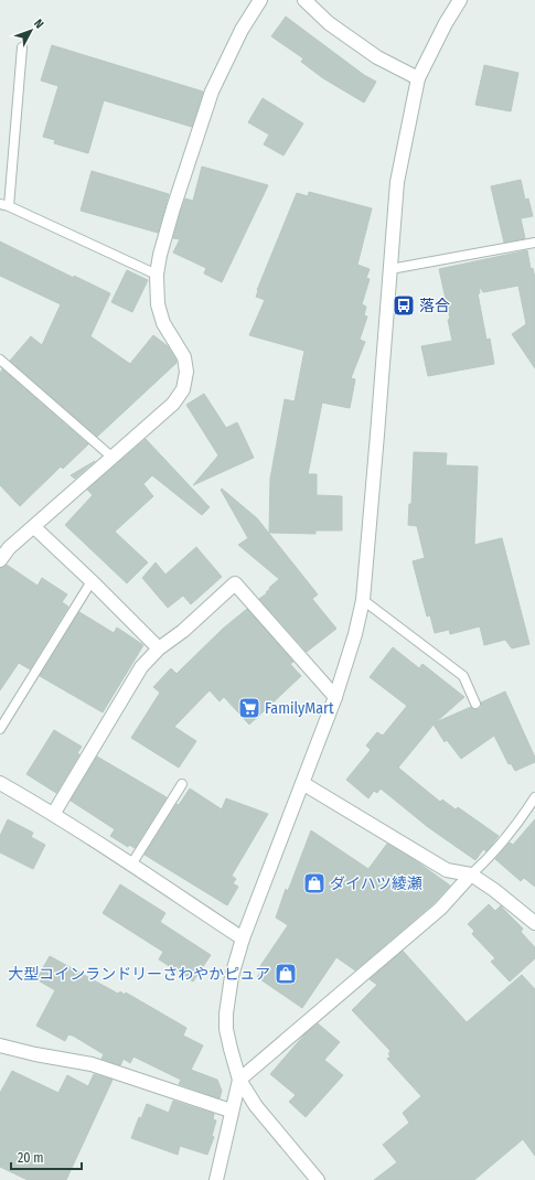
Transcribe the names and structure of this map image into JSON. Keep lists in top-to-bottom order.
{
  "places": {
    "bus stop": ["落合"],
    "supermarket": ["FamilyMart"],
    "shop": ["ダイハツ綾瀬", "大型コインランドリーさわやかピュア"]
  },
  "scale_bar": "20 m",
  "north": "top right"
}
